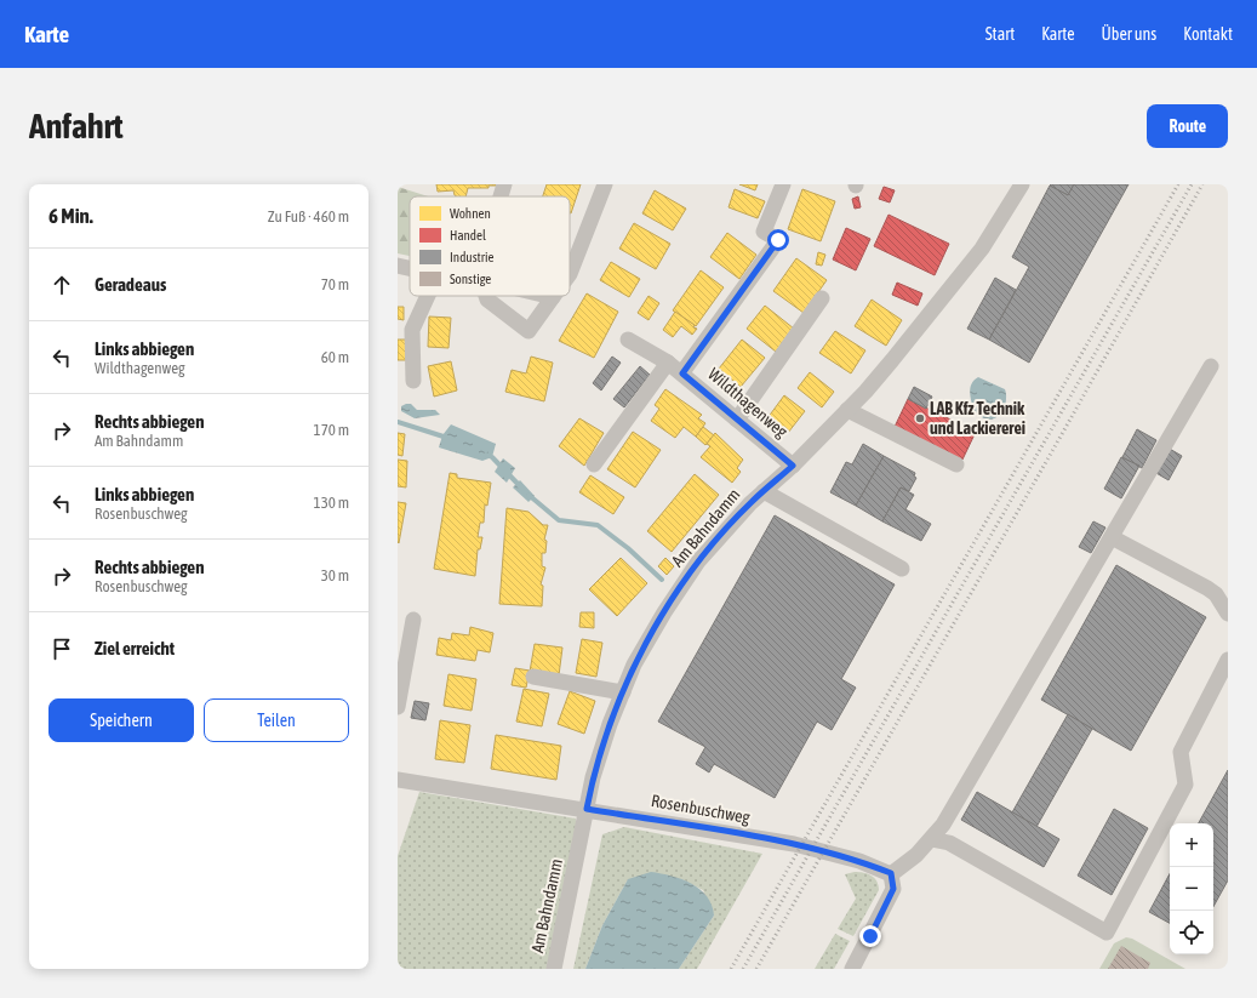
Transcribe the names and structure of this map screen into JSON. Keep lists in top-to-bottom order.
{
  "streets": {
    "street": ["Wildthagenweg", "Am Bahndamm", "Rosenbuschweg"]
  },
  "crossings": [
    ["Wildthagenweg", "Am Bahndamm"],
    ["Am Bahndamm", "Rosenbuschweg"]
  ],
  "places": ["LAB Kfz Technik und Lackiererei"],
  "legend": [
    "Wohnen",
    "Handel",
    "Industrie",
    "Sonstige"
  ],
  "page": {
    "header": "Karte",
    "nav": [
      "Start",
      "Karte",
      "Über uns",
      "Kontakt"
    ],
    "buttons": [
      "Route",
      ["Speichern", "Teilen"]
    ],
    "title": "Anfahrt",
    "heading": ["6 Min.", "Zu Fuß · 460 m"],
    "list": [
      ["Geradeaus", "70 m"],
      ["Links abbiegen", "Wildthagenweg", "60 m"],
      ["Rechts abbiegen", "Am Bahndamm", "170 m"],
      ["Links abbiegen", "Rosenbuschweg", "130 m"],
      ["Rechts abbiegen", "Rosenbuschweg", "30 m"],
      "Ziel erreicht"
    ],
    "map_buttons": ["+", "−"]
  }
}
